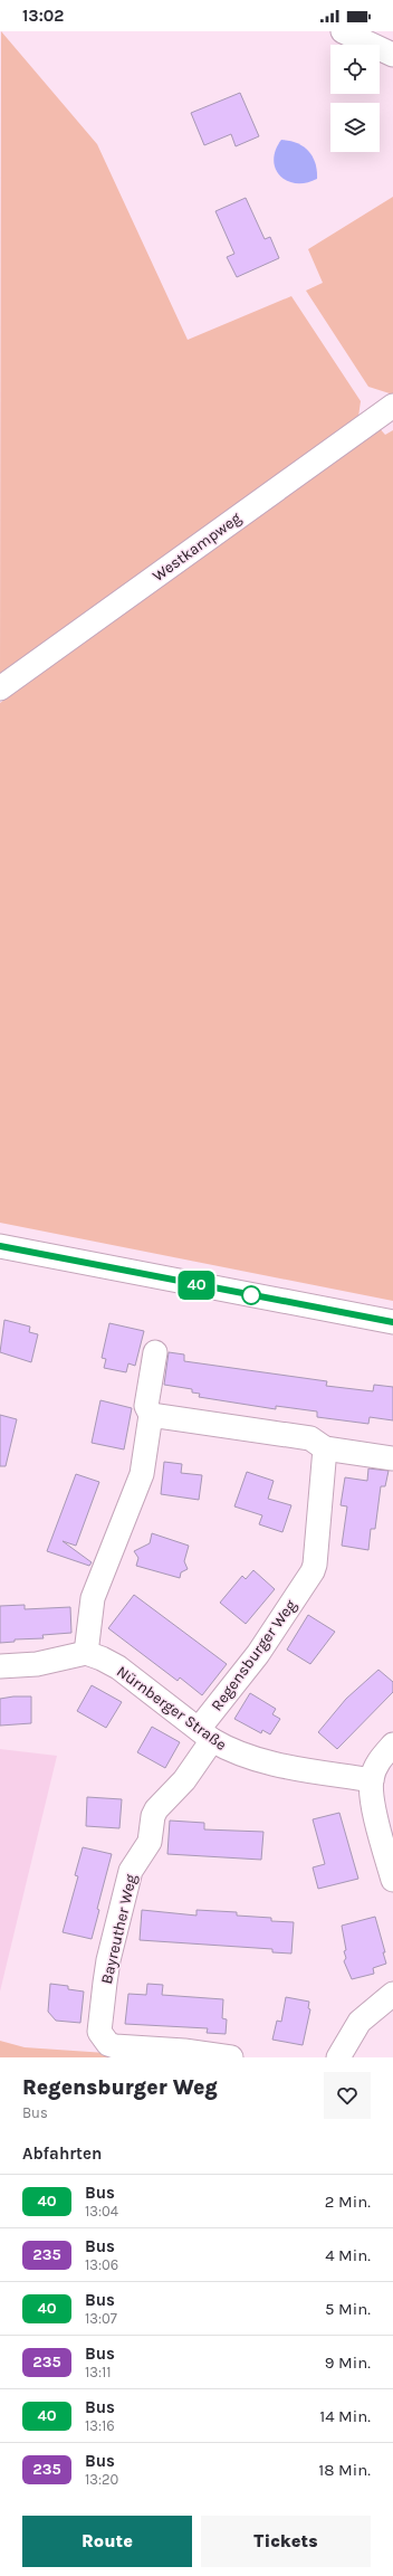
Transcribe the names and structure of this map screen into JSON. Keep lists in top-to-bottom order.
{
  "streets": {
    "street": [
      "Westkampweg",
      "Regensburger Weg",
      "Nürnberger Straße",
      "Bayreuther Weg"
    ]
  },
  "crossings": [
    ["Regensburger Weg", "Nürnberger Straße"],
    ["Regensburger Weg", "Bayreuther Weg"],
    ["Nürnberger Straße", "Bayreuther Weg"]
  ],
  "lines": ["bus line 40"],
  "page": {
    "status": "13:02",
    "on_map": "40",
    "heading": [
      ["Regensburger Weg", "Bus"],
      "Abfahrten"
    ],
    "list": [
      {
        "mark": "40",
        "name": "Bus",
        "note": "13:04",
        "value": "2 Min."
      },
      {
        "mark": "235",
        "name": "Bus",
        "note": "13:06",
        "value": "4 Min."
      },
      {
        "mark": "40",
        "name": "Bus",
        "note": "13:07",
        "value": "5 Min."
      },
      {
        "mark": "235",
        "name": "Bus",
        "note": "13:11",
        "value": "9 Min."
      },
      {
        "mark": "40",
        "name": "Bus",
        "note": "13:16",
        "value": "14 Min."
      },
      {
        "mark": "235",
        "name": "Bus",
        "note": "13:20",
        "value": "18 Min."
      }
    ],
    "buttons": ["Route", "Tickets"]
  }
}
